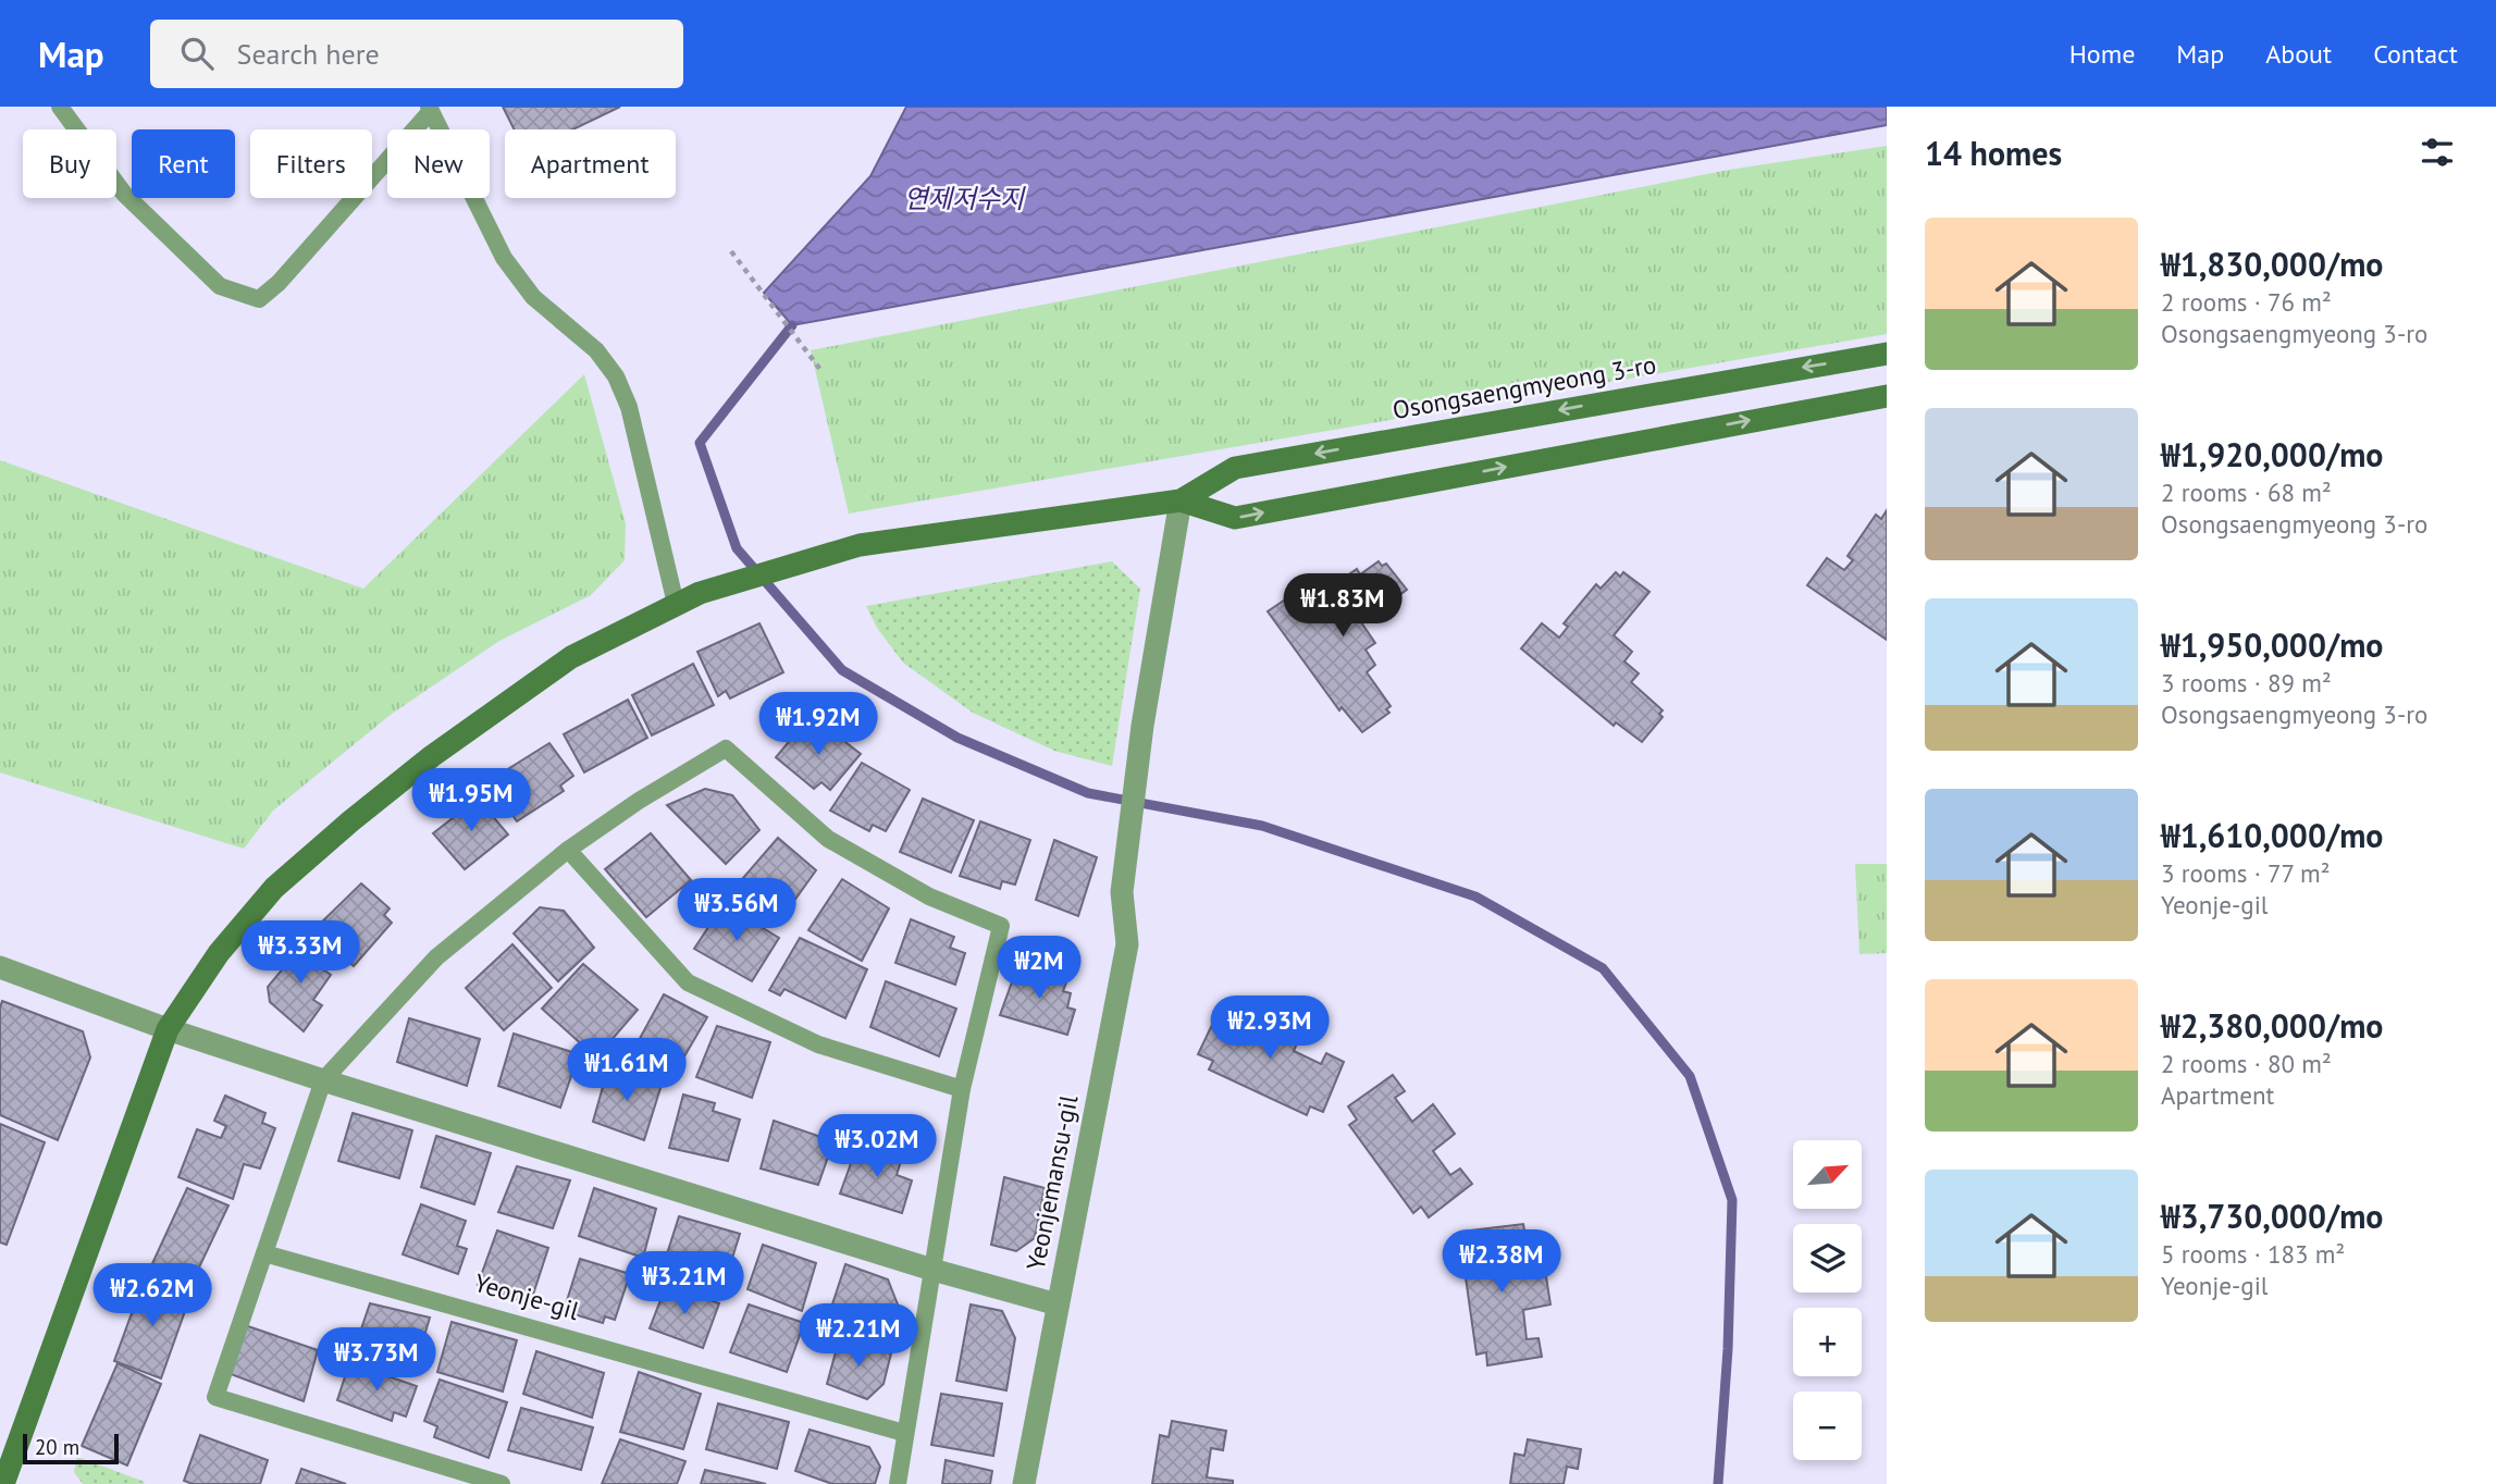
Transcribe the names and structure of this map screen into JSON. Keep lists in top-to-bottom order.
{
  "streets": {
    "street": ["Osongsaengmyeong 3-ro", "Yeonjemansu-gil"],
    "lane": ["Yeonje-gil"]
  },
  "crossings": [
    ["Osongsaengmyeong 3-ro", "Yeonjemansu-gil"]
  ],
  "water": ["연제저수지"],
  "scale_bar": "20 m",
  "north": "top right",
  "page": {
    "header": "Map",
    "search": "Search here",
    "nav": [
      "Home",
      "Map",
      "About",
      "Contact"
    ],
    "heading": "14 homes",
    "chip": [
      "Buy",
      "Rent",
      "Filters",
      "New",
      "Apartment"
    ],
    "list": [
      {
        "name": "₩1,830,000/mo",
        "note": "2 rooms · 76 m² · Osongsaengmyeong 3-ro"
      },
      {
        "name": "₩1,920,000/mo",
        "note": "2 rooms · 68 m² · Osongsaengmyeong 3-ro"
      },
      {
        "name": "₩1,950,000/mo",
        "note": "3 rooms · 89 m² · Osongsaengmyeong 3-ro"
      },
      {
        "name": "₩1,610,000/mo",
        "note": "3 rooms · 77 m² · Yeonje-gil"
      },
      {
        "name": "₩2,380,000/mo",
        "note": "2 rooms · 80 m² · Apartment"
      },
      {
        "name": "₩3,730,000/mo",
        "note": "5 rooms · 183 m² · Yeonje-gil"
      }
    ],
    "price": [
      "₩1.83M",
      "₩1.92M",
      "₩1.95M",
      "₩3.56M",
      "₩3.33M",
      "₩2M",
      "₩2.93M",
      "₩1.61M",
      "₩3.02M",
      "₩2.38M",
      "₩3.21M",
      "₩2.62M",
      "₩2.21M",
      "₩3.73M"
    ],
    "map_buttons": ["+", "−"],
    "scale": "20 m"
  }
}
